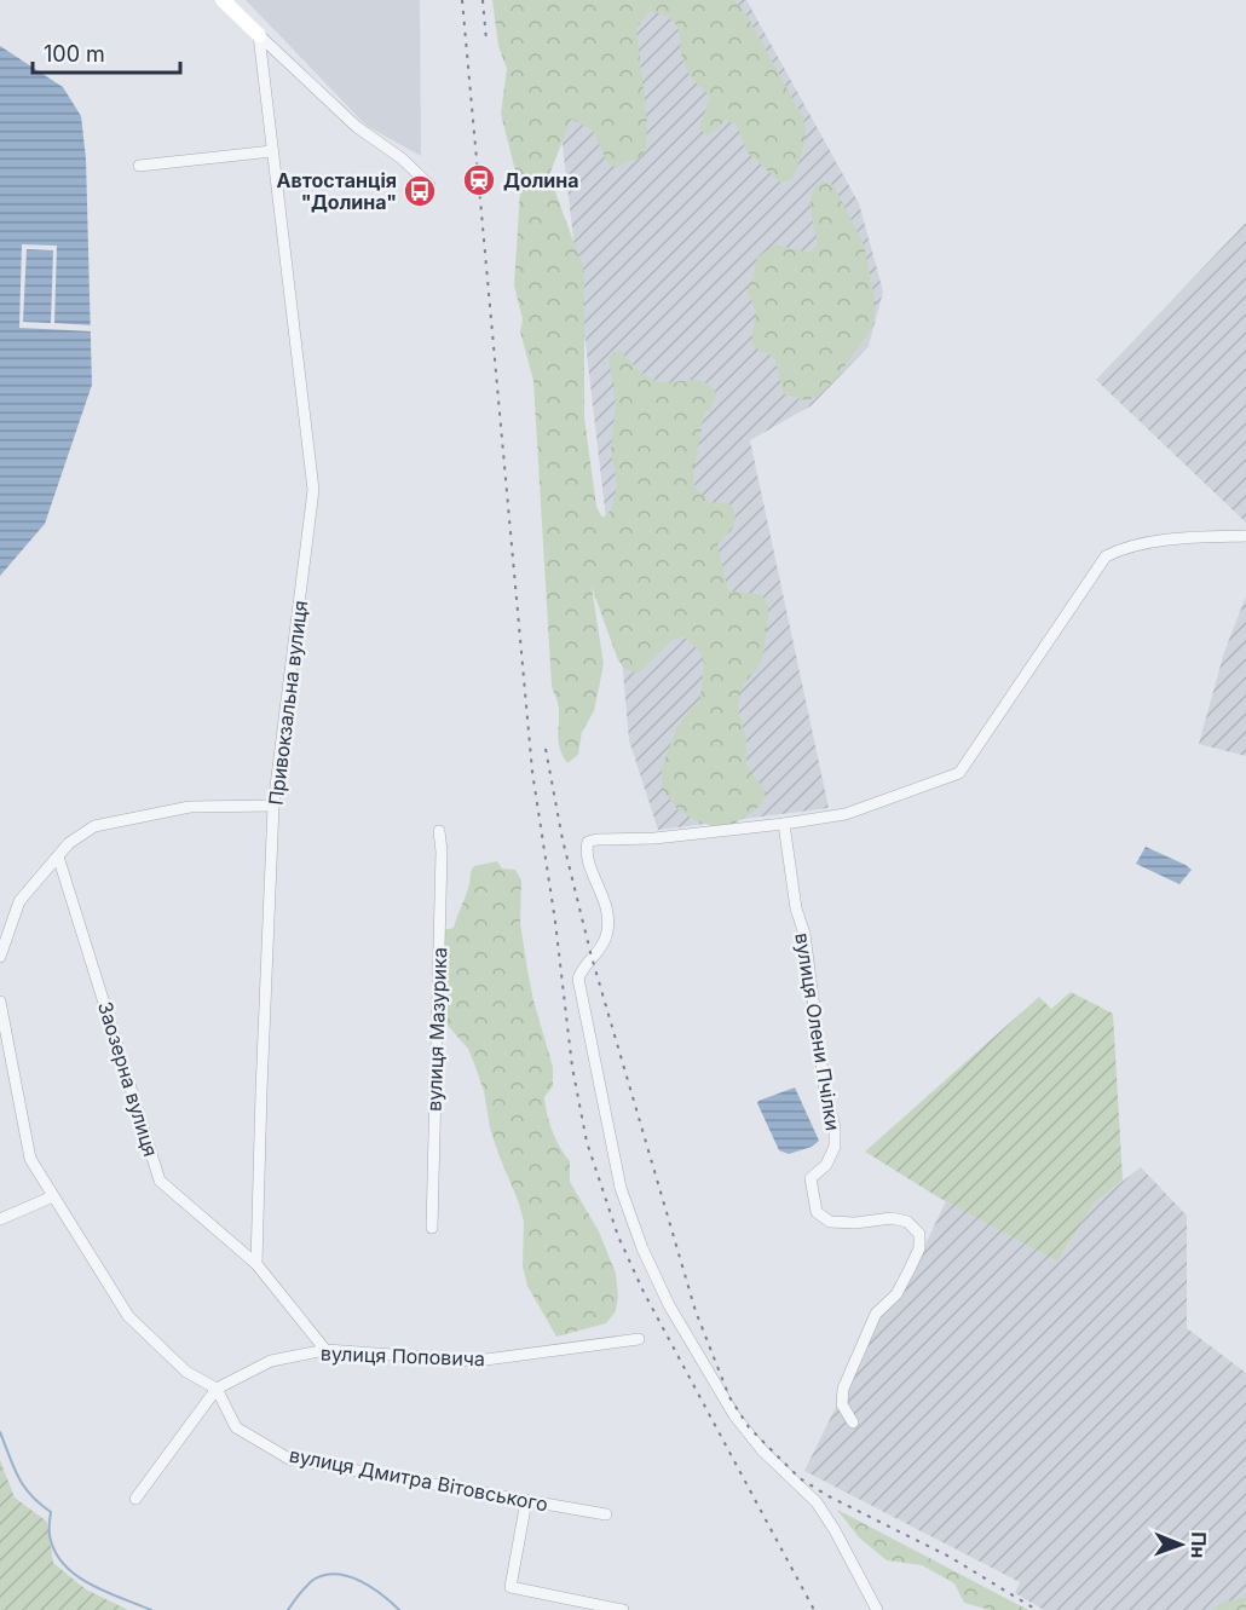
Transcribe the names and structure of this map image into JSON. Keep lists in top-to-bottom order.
{
  "streets": {
    "street": [
      "Привокзальна вулиця",
      "вулиця Мазурика",
      "вулиця Олени Пчілки",
      "Заозерна вулиця",
      "вулиця Поповича",
      "вулиця Дмитра Вітовського"
    ]
  },
  "crossings": [
    ["Привокзальна вулиця", "Заозерна вулиця"],
    ["вулиця Поповича", "вулиця Дмитра Вітовського"]
  ],
  "places": {
    "station": ["Долина"],
    "bus stop": ["Автостанція \"Долина\""]
  },
  "scale_bar": "100 m",
  "north": "right"
}
